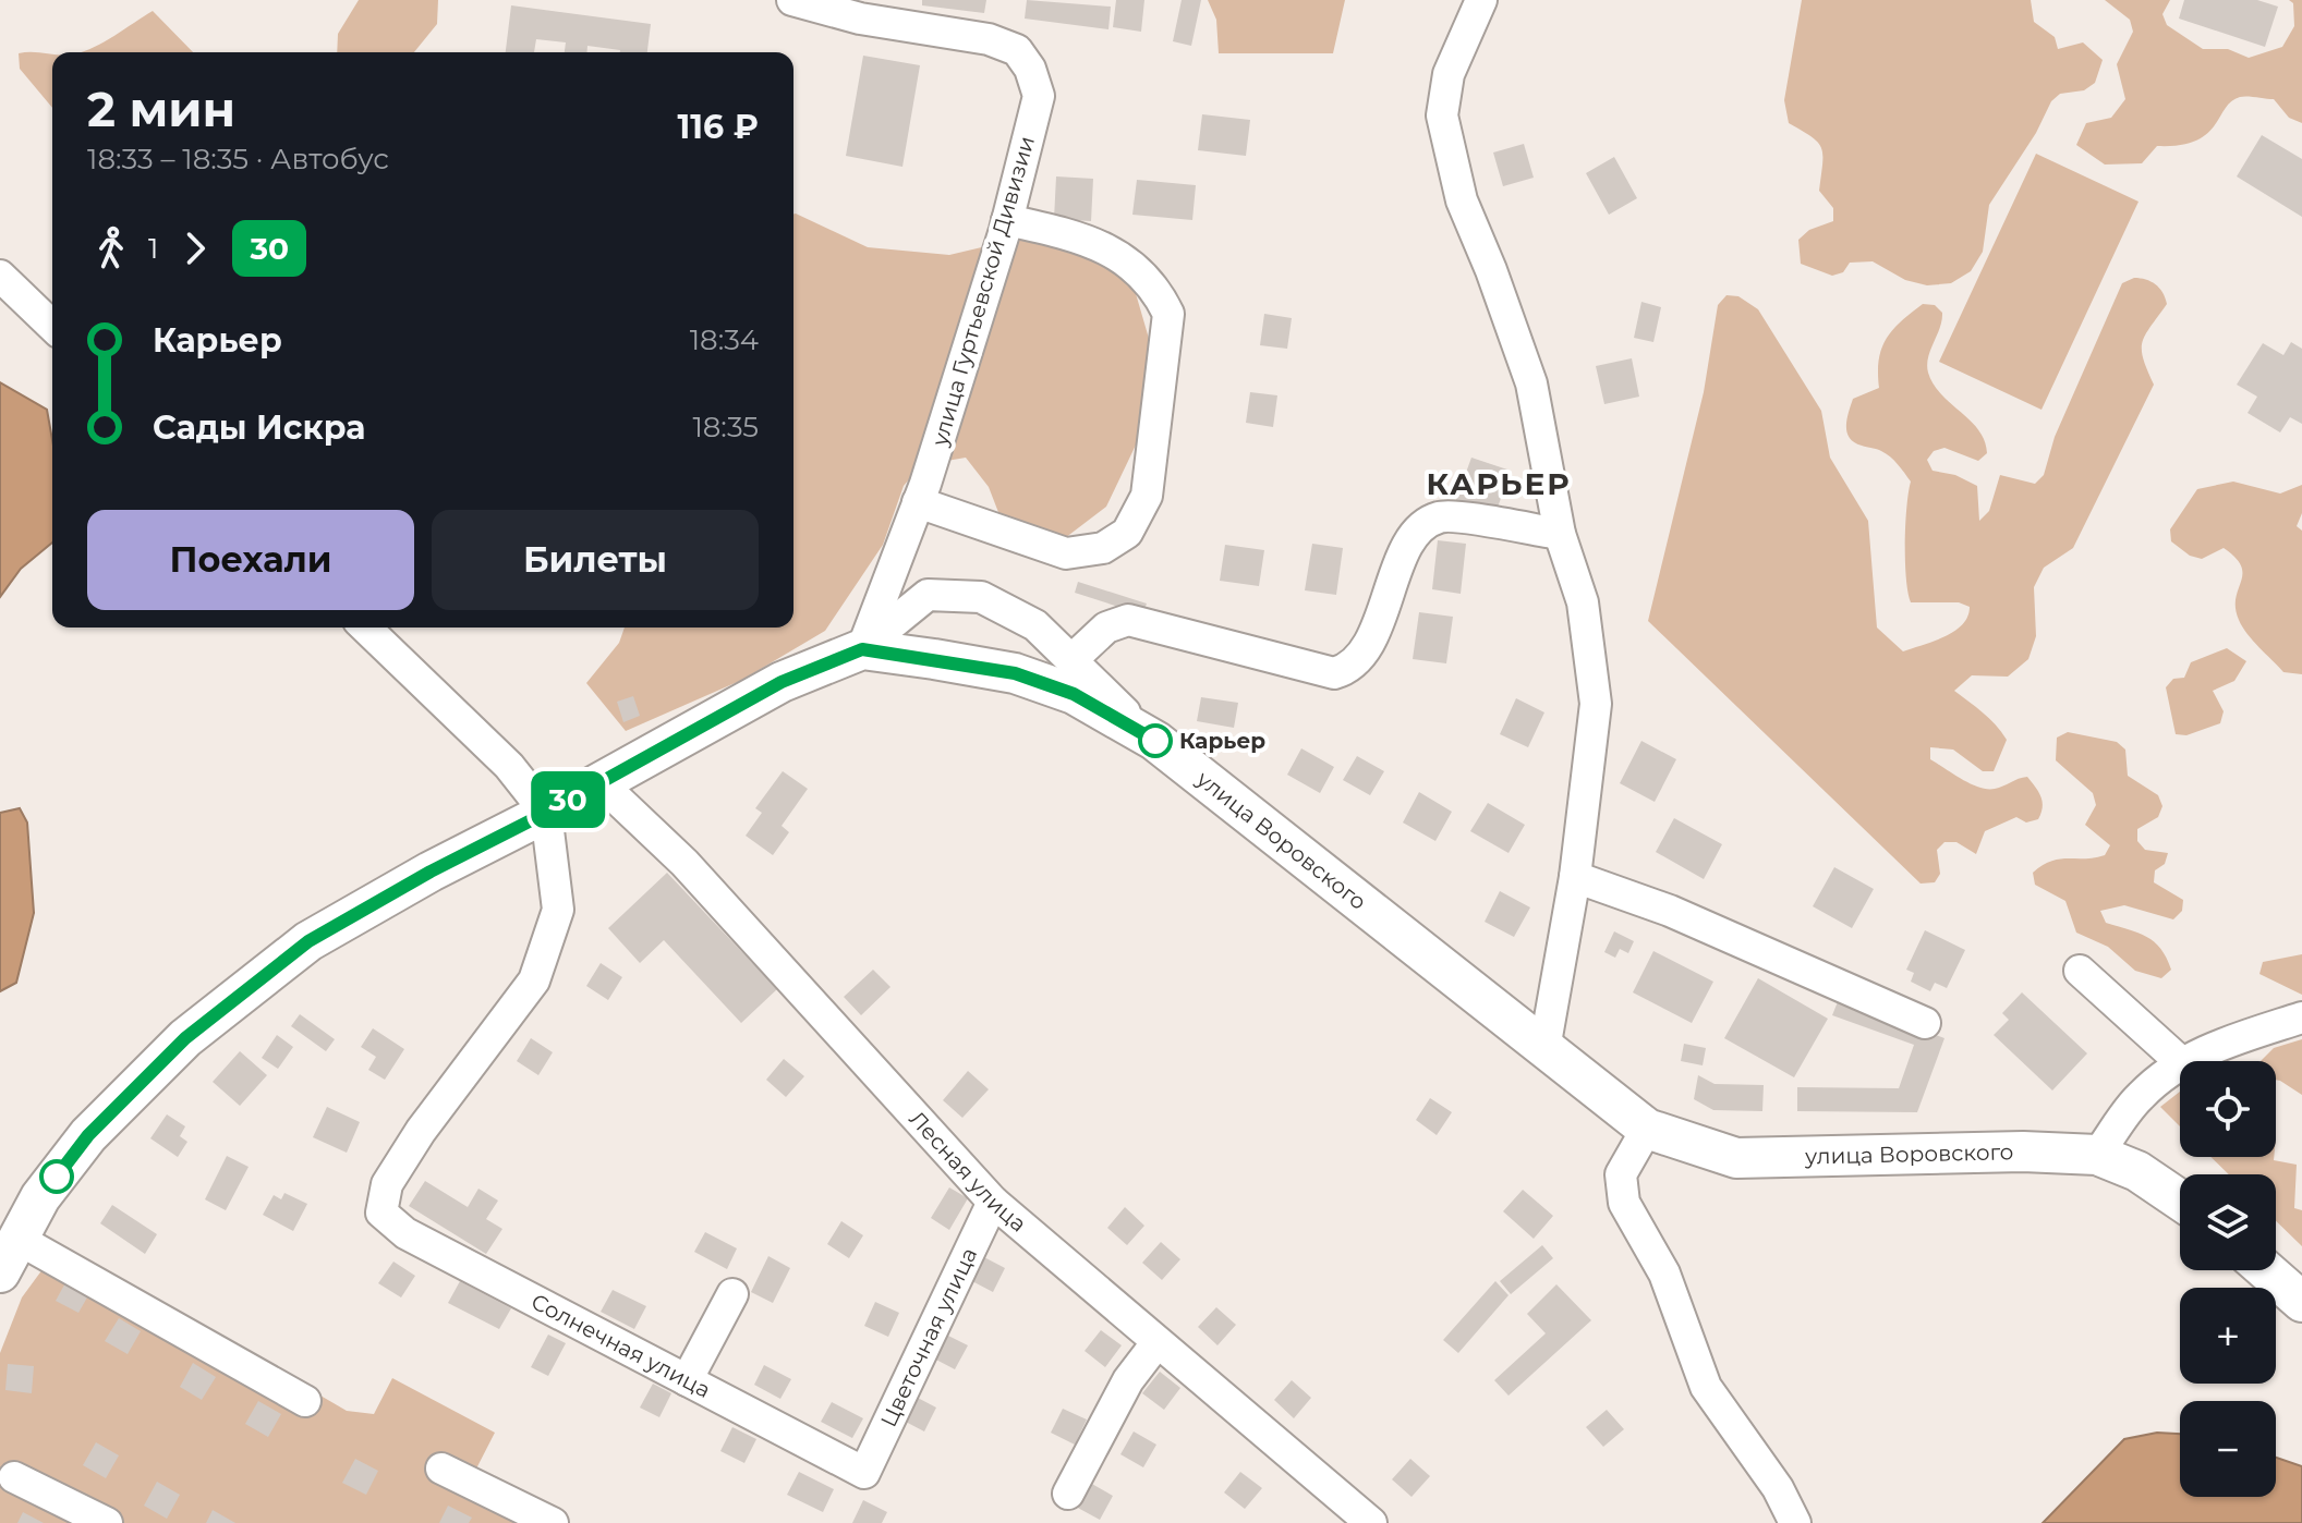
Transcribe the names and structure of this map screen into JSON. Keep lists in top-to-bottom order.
{
  "streets": {
    "main road": ["улица Воровского"],
    "street": [
      "улица Гуртьевской Дивизии",
      "Лесная улица",
      "Цветочная улица",
      "Солнечная улица"
    ]
  },
  "crossings": [
    ["улица Гуртьевской Дивизии", "улица Воровского"],
    ["Лесная улица", "Цветочная улица"],
    ["Цветочная улица", "Солнечная улица"]
  ],
  "districts": ["КАРЬЕР"],
  "places": ["Карьер"],
  "lines": ["bus line 30"],
  "page": {
    "on_map": "30",
    "heading": ["2 мин", "18:33 – 18:35 · Автобус", "116 ₽"],
    "legs": ["1", "30"],
    "list": [
      {
        "name": "Карьер",
        "value": "18:34"
      },
      {
        "name": "Сады Искра",
        "value": "18:35"
      }
    ],
    "buttons": ["Поехали", "Билеты"],
    "map_buttons": ["+", "−"]
  }
}
